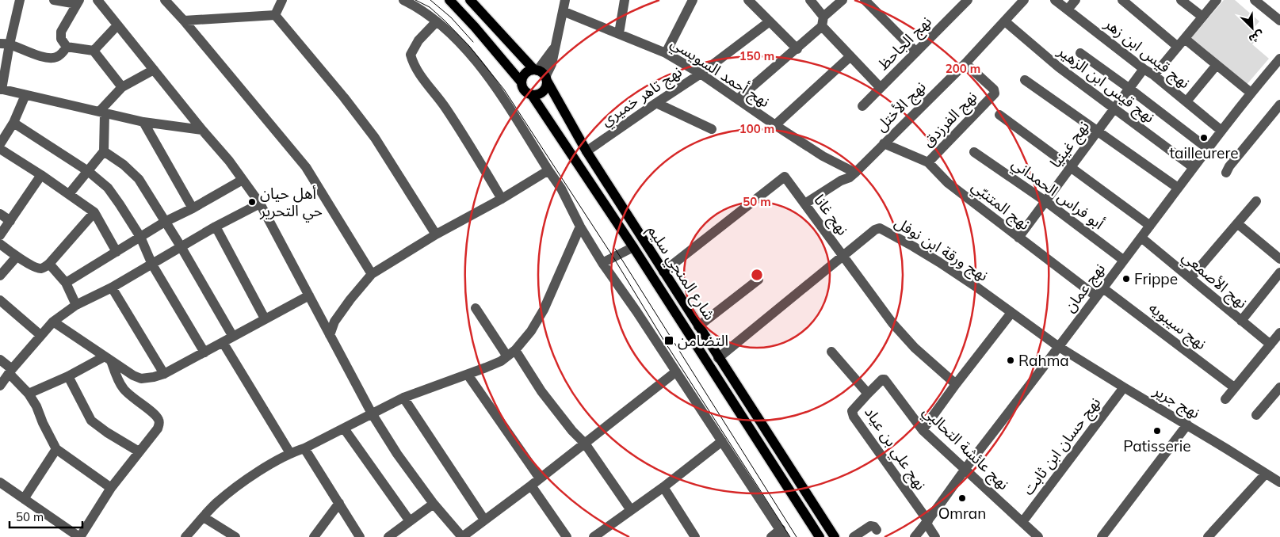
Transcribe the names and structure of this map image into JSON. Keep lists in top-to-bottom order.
{
  "streets": {
    "main road": ["شارع المنجي سليم"],
    "street": [
      "نهج الجاحظ",
      "نهج قيس ابن زهر",
      "نهج أحمد السويسي",
      "نهج قيس ابن الزهير",
      "نهج تاهر خميري",
      "نهج الأختل",
      "نهج الفرزدق",
      "نهج غينيا",
      "أبو فراس الحمداني",
      "نهج المتنبّي",
      "نهج غانا",
      "نهج ورقة ابن نوفل",
      "نهج الأصمعي",
      "نهج عمان",
      "نهج سيبويه",
      "نهج جرير",
      "نهج حسان ابن ثابت",
      "نهج عائشة التحالبي",
      "نهج علي بن عياد"
    ]
  },
  "crossings": [
    ["نهج قيس ابن زهر", "نهج غينيا"],
    ["نهج قيس ابن زهر", "نهج عمان"],
    ["نهج أحمد السويسي", "نهج تاهر خميري"],
    ["نهج أحمد السويسي", "نهج الأختل"],
    ["نهج قيس ابن الزهير", "نهج الأختل"],
    ["نهج قيس ابن الزهير", "نهج غينيا"],
    ["نهج قيس ابن الزهير", "نهج عمان"],
    ["نهج تاهر خميري", "شارع المنجي سليم"],
    ["نهج الأختل", "نهج الفرزدق"],
    ["نهج الأختل", "نهج المتنبّي"],
    ["نهج الأختل", "نهج غانا"],
    ["نهج الفرزدق", "نهج المتنبّي"],
    ["نهج غينيا", "أبو فراس الحمداني"],
    ["نهج غينيا", "نهج المتنبّي"],
    ["أبو فراس الحمداني", "نهج عمان"],
    ["نهج المتنبّي", "نهج عمان"],
    ["نهج غانا", "نهج ورقة ابن نوفل"],
    ["نهج غانا", "شارع المنجي سليم"],
    ["نهج ورقة ابن نوفل", "شارع المنجي سليم"],
    ["نهج ورقة ابن نوفل", "نهج عمان"],
    ["نهج ورقة ابن نوفل", "نهج جرير"],
    ["نهج الأصمعي", "نهج عمان"],
    ["نهج عمان", "نهج سيبويه"],
    ["نهج عمان", "نهج جرير"],
    ["نهج عمان", "نهج عائشة التحالبي"],
    ["نهج عمان", "نهج علي بن عياد"],
    ["نهج جرير", "نهج حسان ابن ثابت"],
    ["نهج حسان ابن ثابت", "نهج عائشة التحالبي"],
    ["نهج عائشة التحالبي", "نهج علي بن عياد"]
  ],
  "places": {
    "other": [
      "tailleurere",
      "أهل حيان حي التحرير",
      "Frippe",
      "Rahma",
      "Patisserie",
      "Omran"
    ],
    "transit": ["التضامن"]
  },
  "scale_bar": "50 m",
  "north": "bottom right",
  "rings": [
    "150 m",
    "200 m",
    "100 m",
    "50 m"
  ]
}
